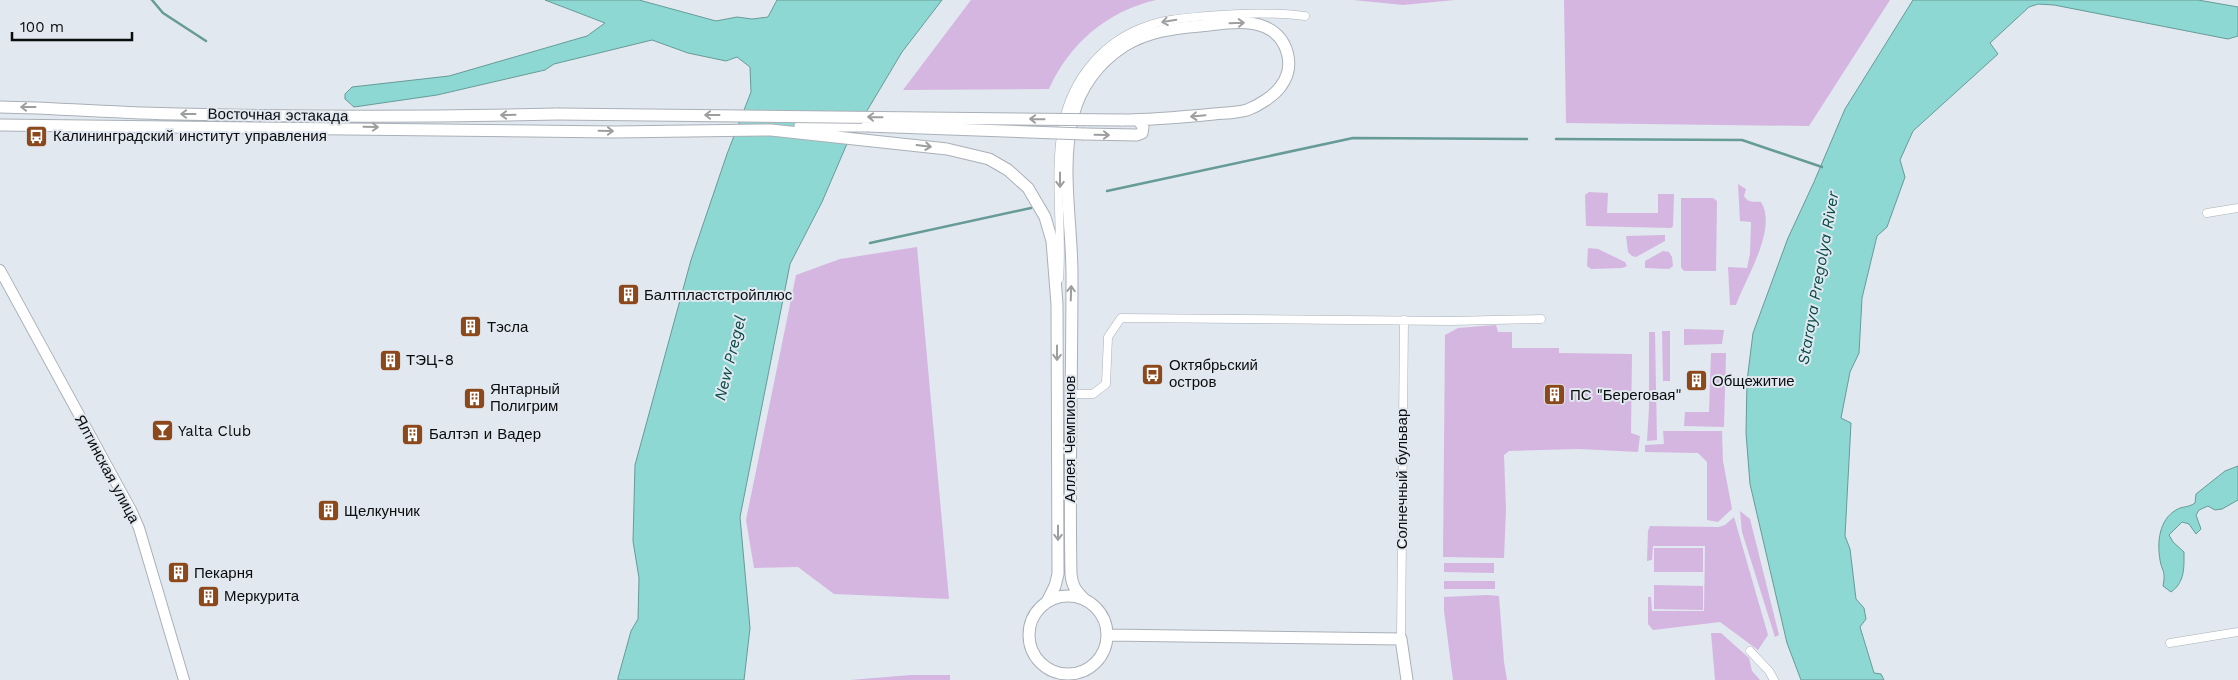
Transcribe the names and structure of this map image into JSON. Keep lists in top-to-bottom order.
{
  "streets": {
    "main road": ["Восточная эстакада", "Аллея Чемпионов", "Солнечный бульвар"],
    "street": ["Ялтинская улица"]
  },
  "crossings": [
    ["Восточная эстакада", "Аллея Чемпионов"]
  ],
  "water": ["Staraya Pregolya River", "New Pregel"],
  "places": {
    "bus stop": ["Калининградский институт управления", "Октябрьский остров"],
    "building": [
      "Балтпластстройплюс",
      "Тэсла",
      "ТЭЦ-8",
      "Общежитие",
      "ПС \"Береговая\"",
      "Янтарный Полигрим",
      "Балтэп и Вадер",
      "Щелкунчик",
      "Пекарня",
      "Меркурита"
    ],
    "bar": ["Yalta Club"]
  },
  "scale_bar": "100 m"
}
